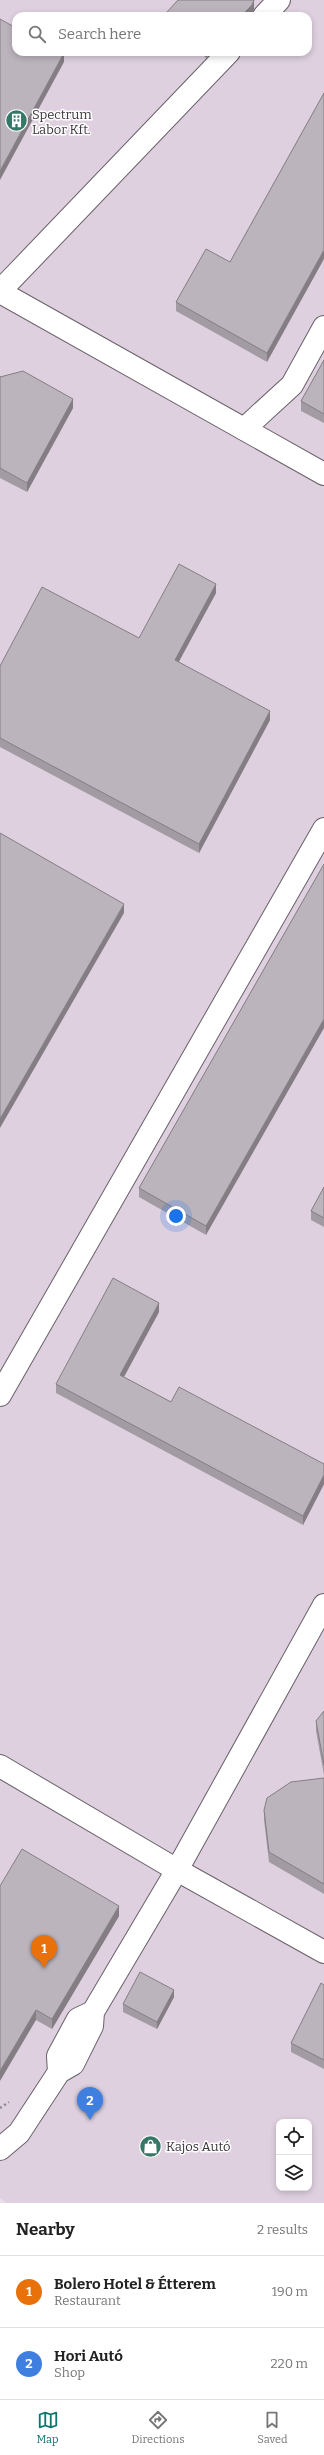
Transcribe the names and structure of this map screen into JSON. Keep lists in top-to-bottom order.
{
  "places": {
    "building": ["Spectrum Labor Kft."],
    "shop": ["Kajos Autó"]
  },
  "page": {
    "search": "Search here",
    "pins": ["1", "2"],
    "heading": ["Nearby", "2 results"],
    "list": [
      {
        "mark": "1",
        "name": "Bolero Hotel & Étterem",
        "note": "Restaurant",
        "value": "190 m"
      },
      {
        "mark": "2",
        "name": "Hori Autó",
        "note": "Shop",
        "value": "220 m"
      }
    ],
    "nav": ["Map", "Directions", "Saved"]
  }
}
